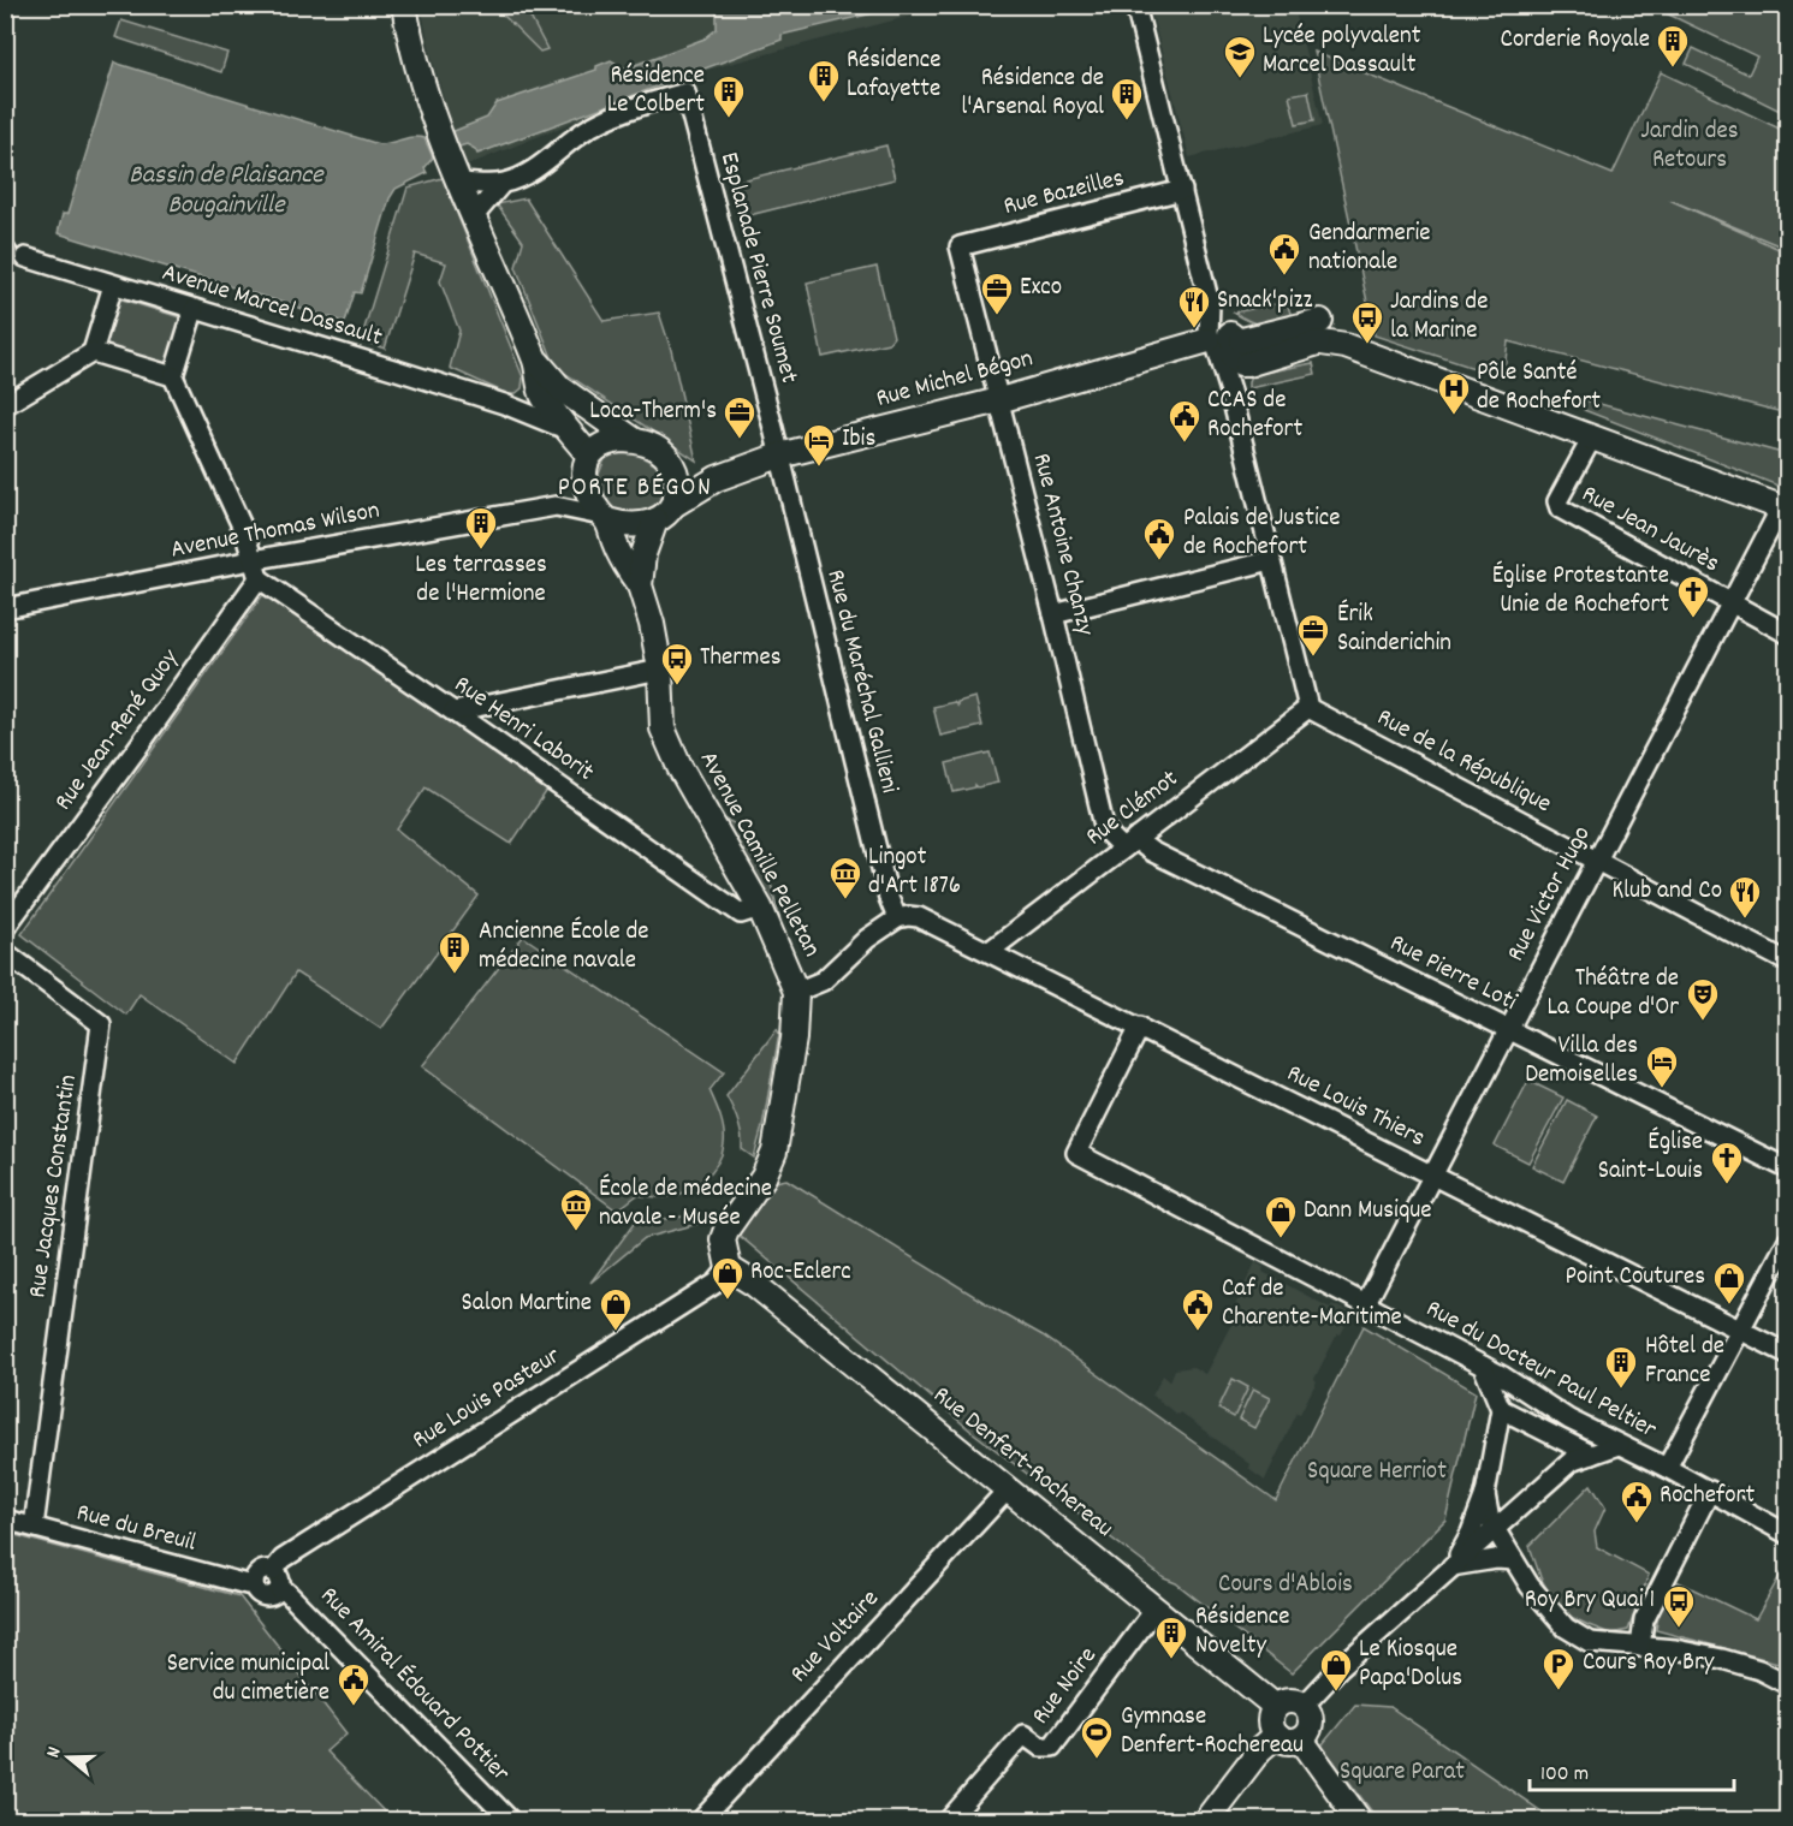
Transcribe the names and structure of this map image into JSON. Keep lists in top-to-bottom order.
{
  "streets": {
    "main road": ["Rue Michel Bégon", "Avenue Camille Pelletan", "Rue Denfert-Rochereau"],
    "street": [
      "Rue Bazeilles",
      "Esplanade Pierre Soumet",
      "Avenue Marcel Dassault",
      "Rue Jean Jaurès",
      "Avenue Thomas Wilson",
      "Rue Antoine Chanzy",
      "Rue du Maréchal Gallieni",
      "Rue Henri Laborit",
      "Rue Jean-René Quoy",
      "Rue de la République",
      "Rue Clémot",
      "Rue Victor Hugo",
      "Rue Pierre Loti",
      "Rue Louis Thiers",
      "Rue Jacques Constantin",
      "Rue du Docteur Paul Peltier",
      "Rue Louis Pasteur",
      "Rue du Breuil",
      "Rue Voltaire",
      "Rue Amiral Édouard Pottier",
      "Rue Noire"
    ]
  },
  "crossings": [
    ["Rue Bazeilles", "Rue Antoine Chanzy"],
    ["Esplanade Pierre Soumet", "Rue Michel Bégon"],
    ["Esplanade Pierre Soumet", "Rue du Maréchal Gallieni"],
    ["Rue Michel Bégon", "Rue Jean Jaurès"],
    ["Rue Michel Bégon", "Avenue Thomas Wilson"],
    ["Rue Michel Bégon", "Rue Antoine Chanzy"],
    ["Rue Michel Bégon", "Rue du Maréchal Gallieni"],
    ["Rue Michel Bégon", "Avenue Camille Pelletan"],
    ["Rue Jean Jaurès", "Rue Victor Hugo"],
    ["Avenue Thomas Wilson", "Rue Henri Laborit"],
    ["Avenue Thomas Wilson", "Rue Jean-René Quoy"],
    ["Avenue Thomas Wilson", "Avenue Camille Pelletan"],
    ["Rue Antoine Chanzy", "Rue Clémot"],
    ["Rue Antoine Chanzy", "Rue Pierre Loti"],
    ["Rue du Maréchal Gallieni", "Rue Louis Thiers"],
    ["Rue Henri Laborit", "Rue Jean-René Quoy"],
    ["Rue Henri Laborit", "Avenue Camille Pelletan"],
    ["Rue de la République", "Rue Clémot"],
    ["Rue de la République", "Rue Victor Hugo"],
    ["Rue Clémot", "Rue Pierre Loti"],
    ["Rue Clémot", "Rue Louis Thiers"],
    ["Avenue Camille Pelletan", "Rue Louis Pasteur"],
    ["Avenue Camille Pelletan", "Rue Denfert-Rochereau"],
    ["Rue Victor Hugo", "Rue Pierre Loti"],
    ["Rue Victor Hugo", "Rue Louis Thiers"],
    ["Rue Victor Hugo", "Rue du Docteur Paul Peltier"],
    ["Rue Louis Thiers", "Rue du Docteur Paul Peltier"],
    ["Rue Jacques Constantin", "Rue du Breuil"],
    ["Rue Louis Pasteur", "Rue Denfert-Rochereau"],
    ["Rue Louis Pasteur", "Rue du Breuil"],
    ["Rue Louis Pasteur", "Rue Amiral Édouard Pottier"],
    ["Rue Denfert-Rochereau", "Rue Voltaire"],
    ["Rue Denfert-Rochereau", "Rue Noire"],
    ["Rue du Breuil", "Rue Amiral Édouard Pottier"]
  ],
  "districts": ["PORTE BÉGON"],
  "water": ["Bassin de Plaisance Bougainville"],
  "parks": [
    "Jardin des Retours",
    "Square Herriot",
    "Cours d'Ablois",
    "Square Parat"
  ],
  "places": {
    "building": [
      "Corderie Royale",
      "Résidence Lafayette",
      "Résidence Le Colbert",
      "Résidence de l'Arsenal Royal",
      "Les terrasses de l'Hermione",
      "Ancienne École de médecine navale",
      "Hôtel de France",
      "Résidence Novelty"
    ],
    "school or university": ["Lycée polyvalent Marcel Dassault"],
    "public building": [
      "Gendarmerie nationale",
      "CCAS de Rochefort",
      "Palais de Justice de Rochefort",
      "Caf de Charente-Maritime",
      "Rochefort",
      "Service municipal du cimetière"
    ],
    "office": ["Exco", "Loca-Therm's", "Érik Sainderichin"],
    "restaurant": ["Snack'pizz", "Klub and Co"],
    "bus stop": ["Jardins de la Marine", "Thermes", "Roy Bry Quai 1"],
    "hospital": ["Pôle Santé de Rochefort"],
    "hotel": ["Ibis", "Villa des Demoiselles"],
    "church": ["Église Protestante Unie de Rochefort", "Église Saint-Louis"],
    "museum": ["Lingot d'Art 1876", "École de médecine navale - Musée"],
    "theatre": ["Théâtre de La Coupe d'Or"],
    "shop": [
      "Dann Musique",
      "Roc-Eclerc",
      "Point Coutures",
      "Salon Martine",
      "Le Kiosque Papa'Dolus"
    ],
    "parking": ["Cours Roy Bry"],
    "sports": ["Gymnase Denfert-Rochereau"]
  },
  "scale_bar": "100 m",
  "north": "left"
}
